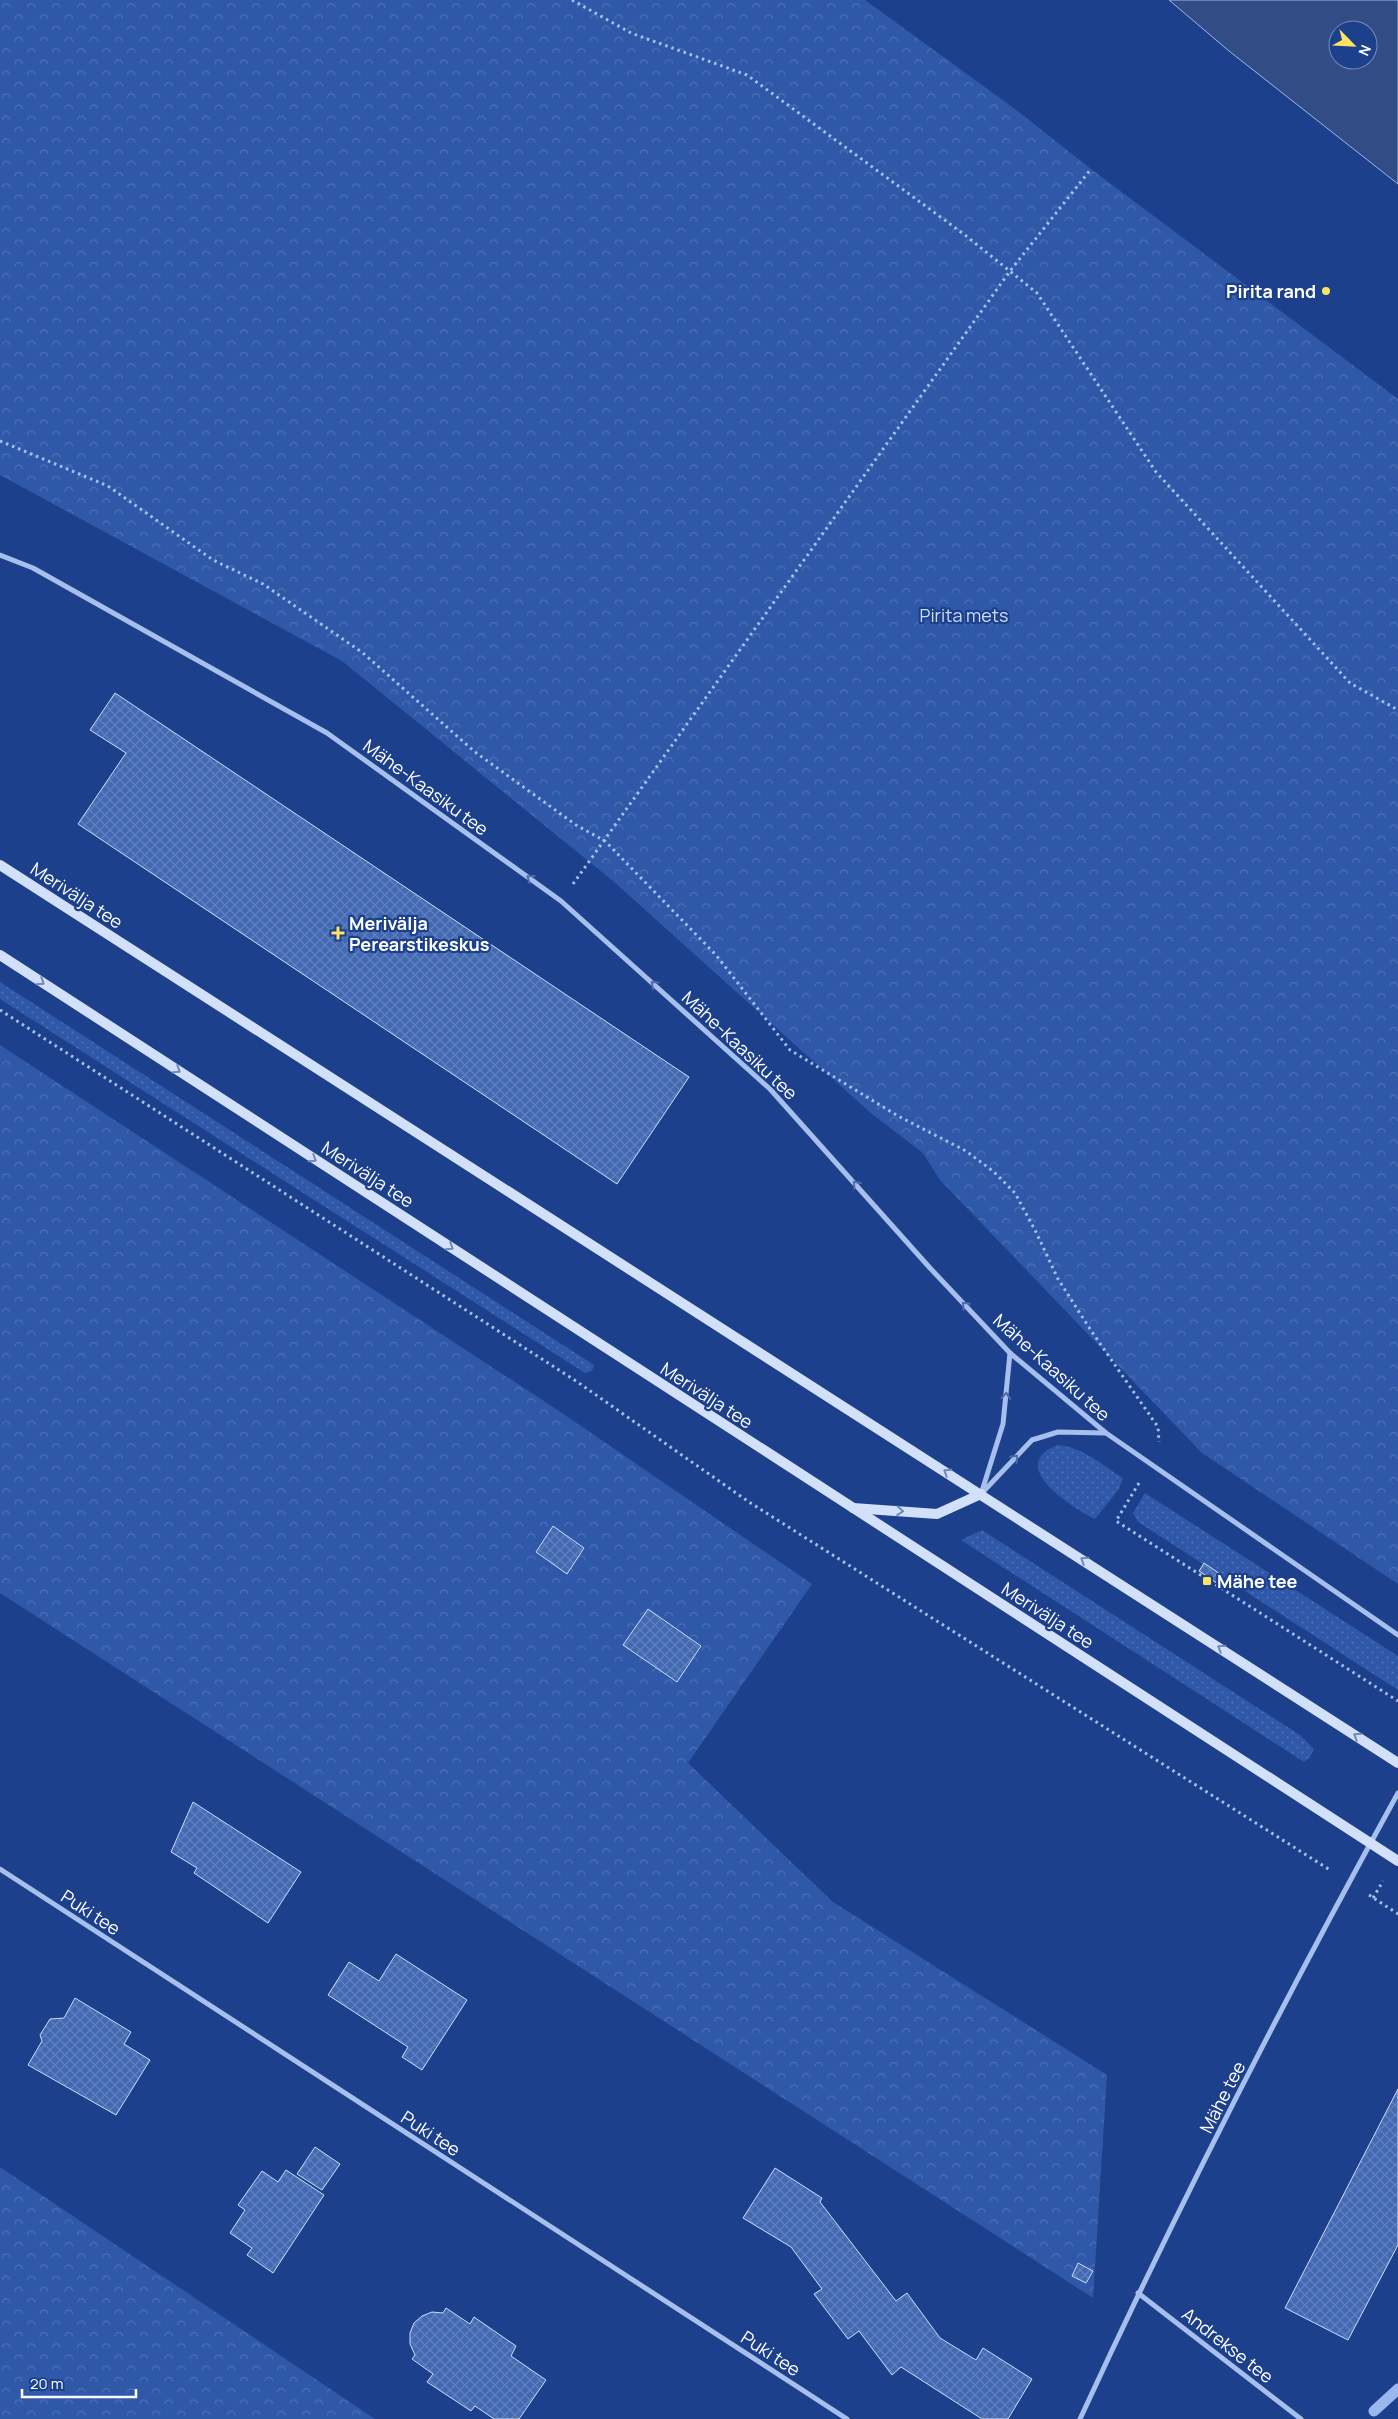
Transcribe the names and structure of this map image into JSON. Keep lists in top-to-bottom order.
{
  "streets": {
    "main road": ["Merivälja tee"],
    "street": [
      "Mähe-Kaasiku tee",
      "Puki tee",
      "Mähe tee",
      "Andrekse tee"
    ]
  },
  "crossings": [
    ["Merivälja tee", "Mähe tee"],
    ["Mähe tee", "Andrekse tee"]
  ],
  "one_way": ["Mähe-Kaasiku tee"],
  "parks": ["Pirita mets"],
  "places": {
    "other": ["Pirita rand"],
    "health": ["Merivälja Perearstikeskus"],
    "transit": ["Mähe tee"]
  },
  "scale_bar": "20 m",
  "north": "bottom right"
}
